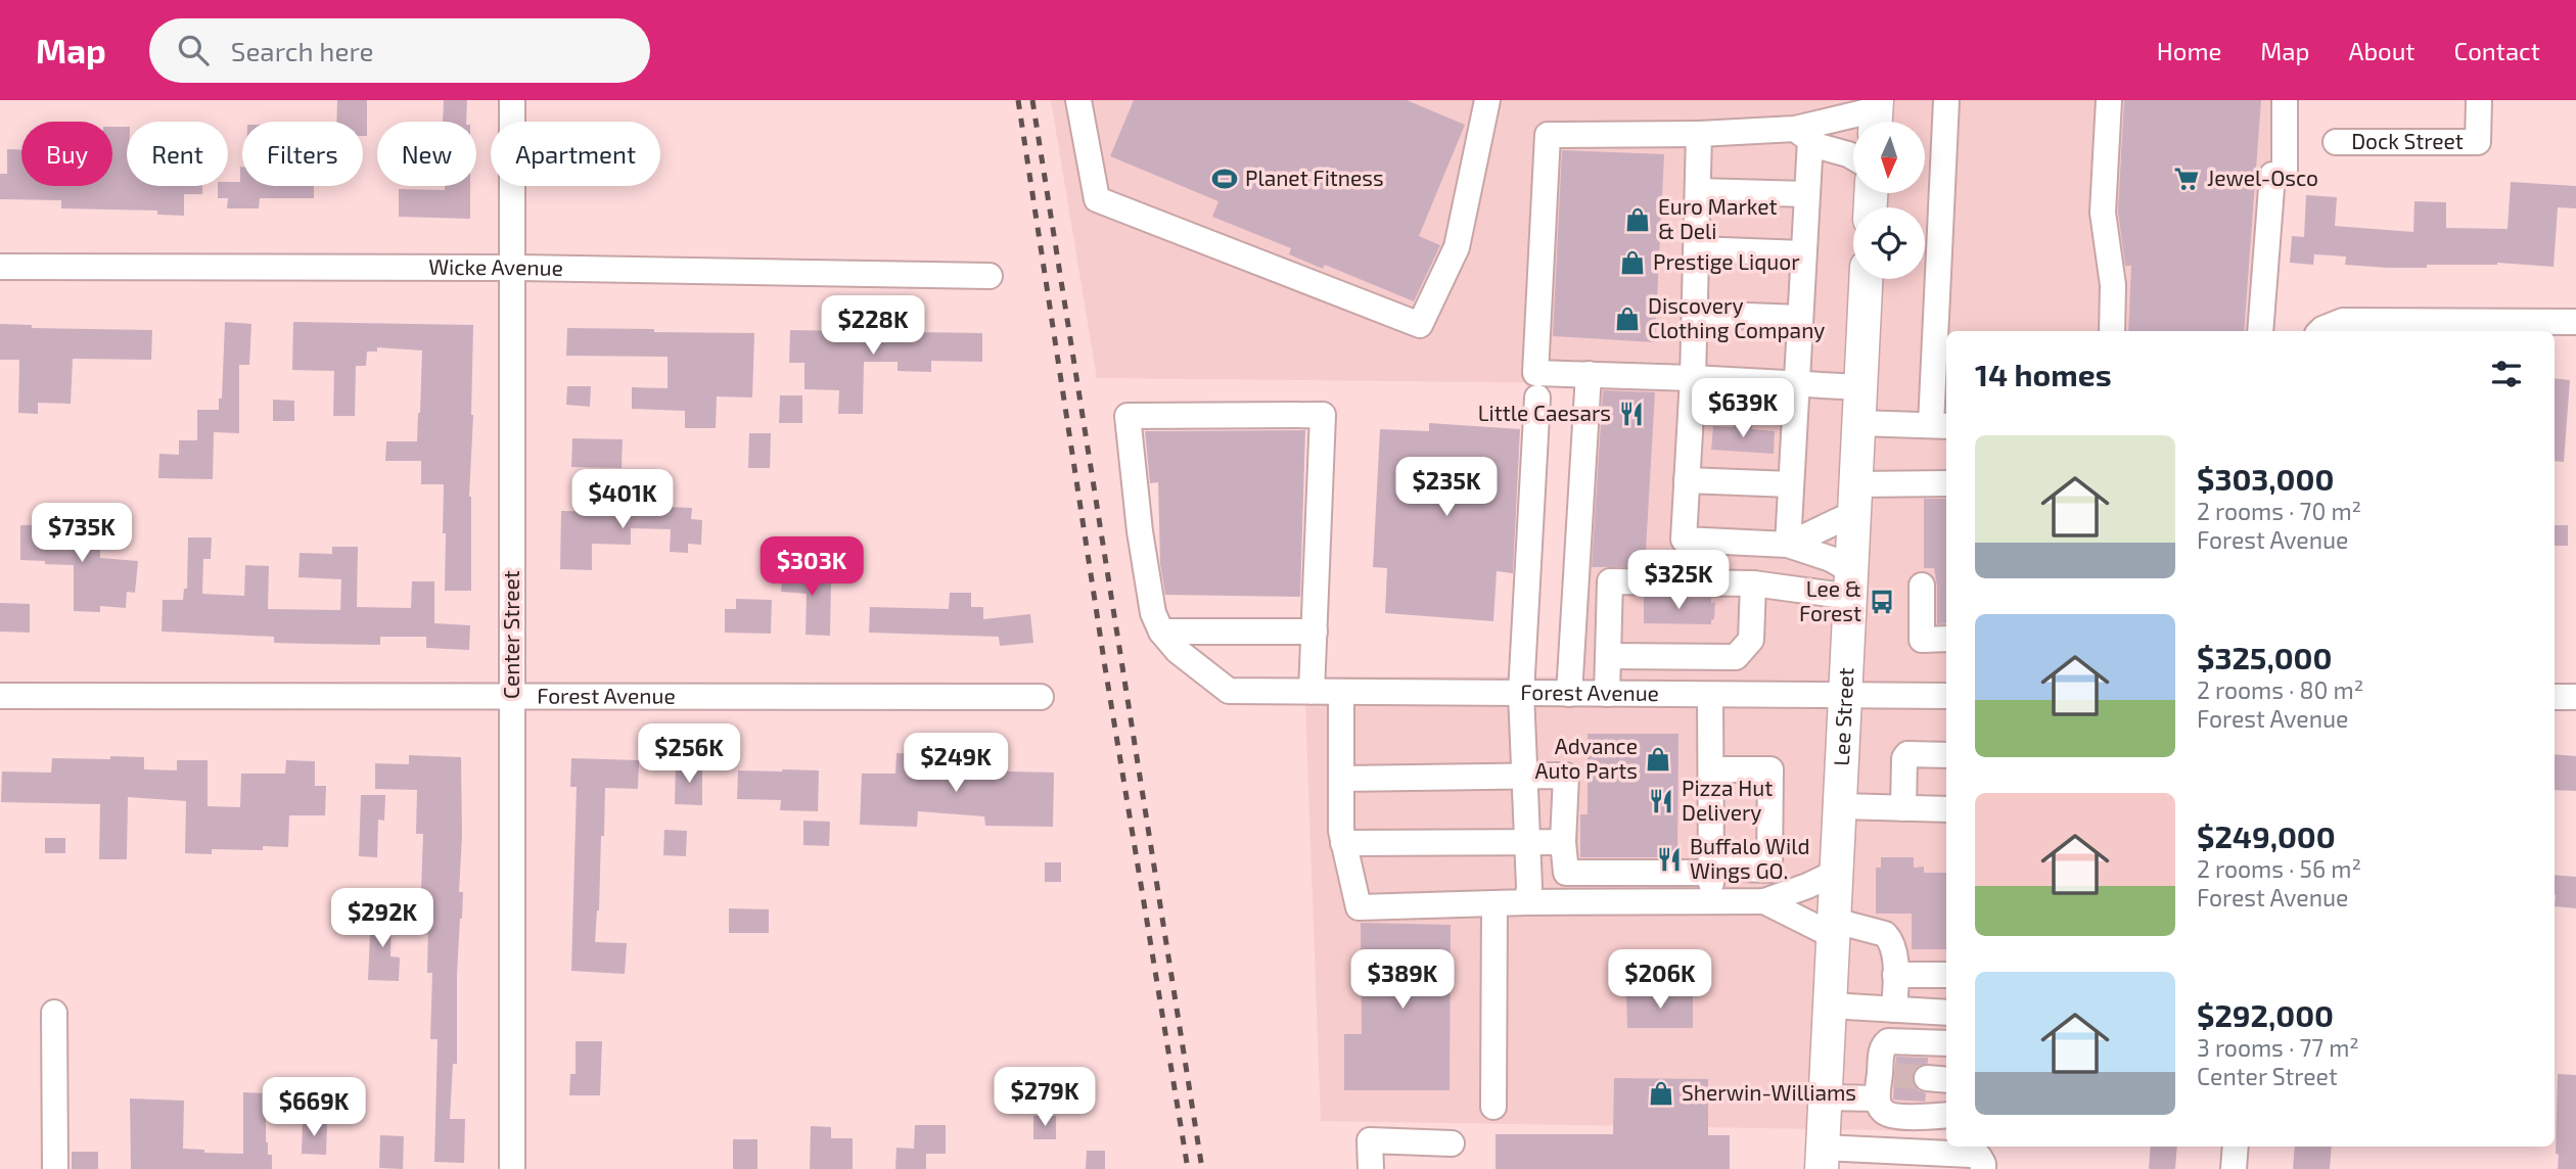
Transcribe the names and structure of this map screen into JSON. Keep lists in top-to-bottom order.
{
  "streets": {
    "main road": ["Lee Street"],
    "street": [
      "Dock Street",
      "Wicke Avenue",
      "Center Street",
      "Forest Avenue"
    ]
  },
  "crossings": [
    ["Wicke Avenue", "Center Street"],
    ["Center Street", "Forest Avenue"],
    ["Forest Avenue", "Lee Street"]
  ],
  "places": {
    "sports": ["Planet Fitness"],
    "supermarket": ["Jewel-Osco"],
    "shop": [
      "Euro Market & Deli",
      "Prestige Liquor",
      "Discovery Clothing Company",
      "Advance Auto Parts",
      "Sherwin-Williams"
    ],
    "restaurant": ["Little Caesars", "Pizza Hut Delivery", "Buffalo Wild Wings GO."],
    "bus stop": ["Lee & Forest"]
  },
  "north": "bottom",
  "page": {
    "header": "Map",
    "search": "Search here",
    "nav": [
      "Home",
      "Map",
      "About",
      "Contact"
    ],
    "chip": [
      "Buy",
      "Rent",
      "Filters",
      "New",
      "Apartment"
    ],
    "price": [
      "$228K",
      "$639K",
      "$235K",
      "$401K",
      "$735K",
      "$303K",
      "$325K",
      "$256K",
      "$249K",
      "$292K",
      "$389K",
      "$206K",
      "$279K",
      "$669K"
    ],
    "heading": "14 homes",
    "list": [
      {
        "name": "$303,000",
        "note": "2 rooms · 70 m² · Forest Avenue"
      },
      {
        "name": "$325,000",
        "note": "2 rooms · 80 m² · Forest Avenue"
      },
      {
        "name": "$249,000",
        "note": "2 rooms · 56 m² · Forest Avenue"
      },
      {
        "name": "$292,000",
        "note": "3 rooms · 77 m² · Center Street"
      }
    ]
  }
}
